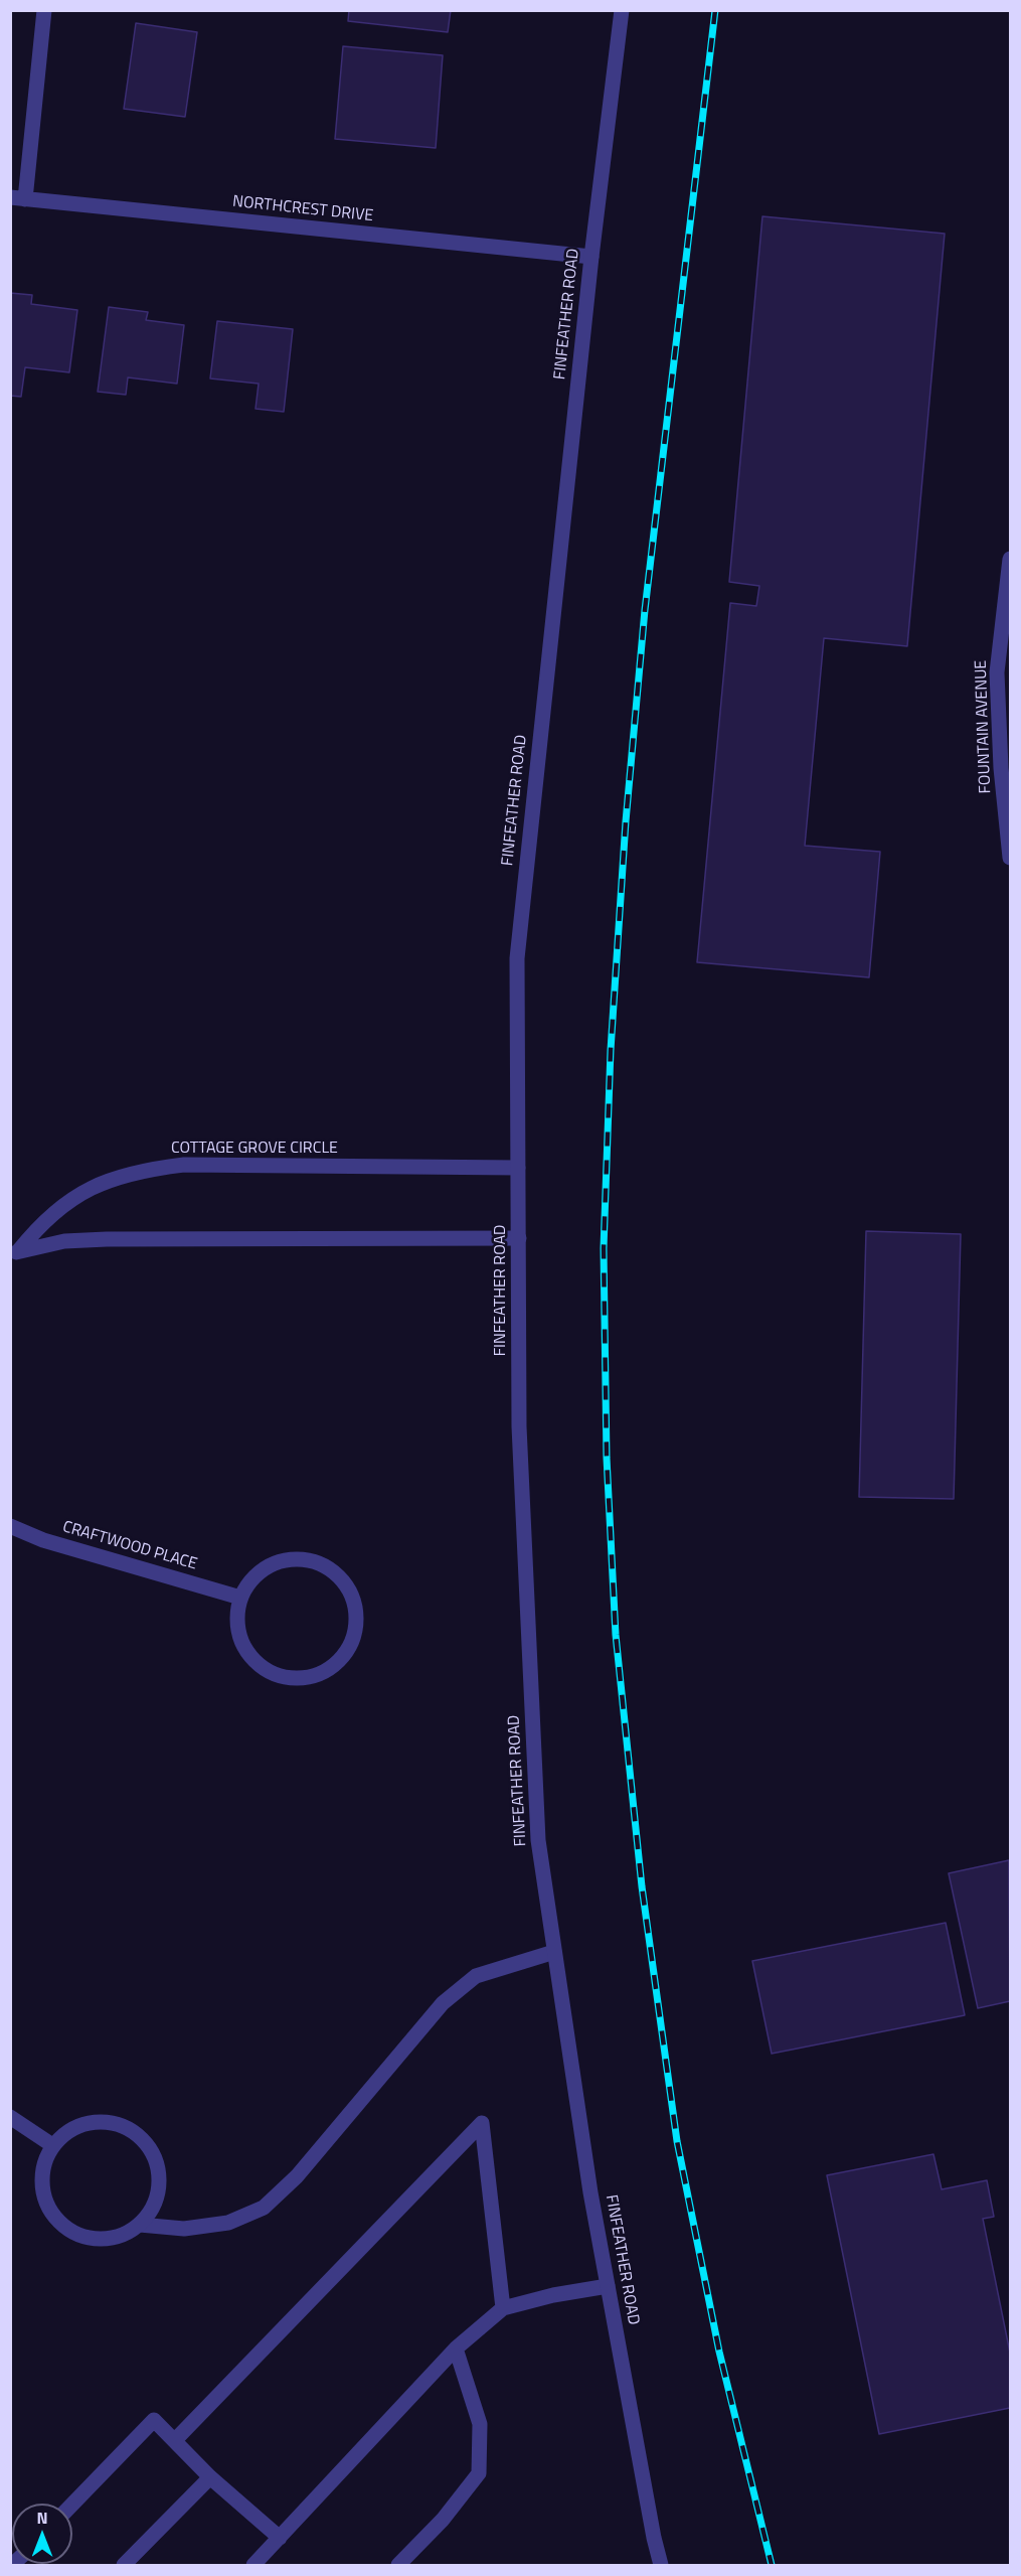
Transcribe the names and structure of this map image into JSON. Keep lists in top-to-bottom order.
{
  "streets": {
    "street": [
      "NORTHCREST DRIVE",
      "FINFEATHER ROAD",
      "FOUNTAIN AVENUE",
      "COTTAGE GROVE CIRCLE",
      "CRAFTWOOD PLACE"
    ]
  },
  "crossings": [
    ["NORTHCREST DRIVE", "FINFEATHER ROAD"],
    ["FINFEATHER ROAD", "COTTAGE GROVE CIRCLE"]
  ],
  "north": "top"
}
